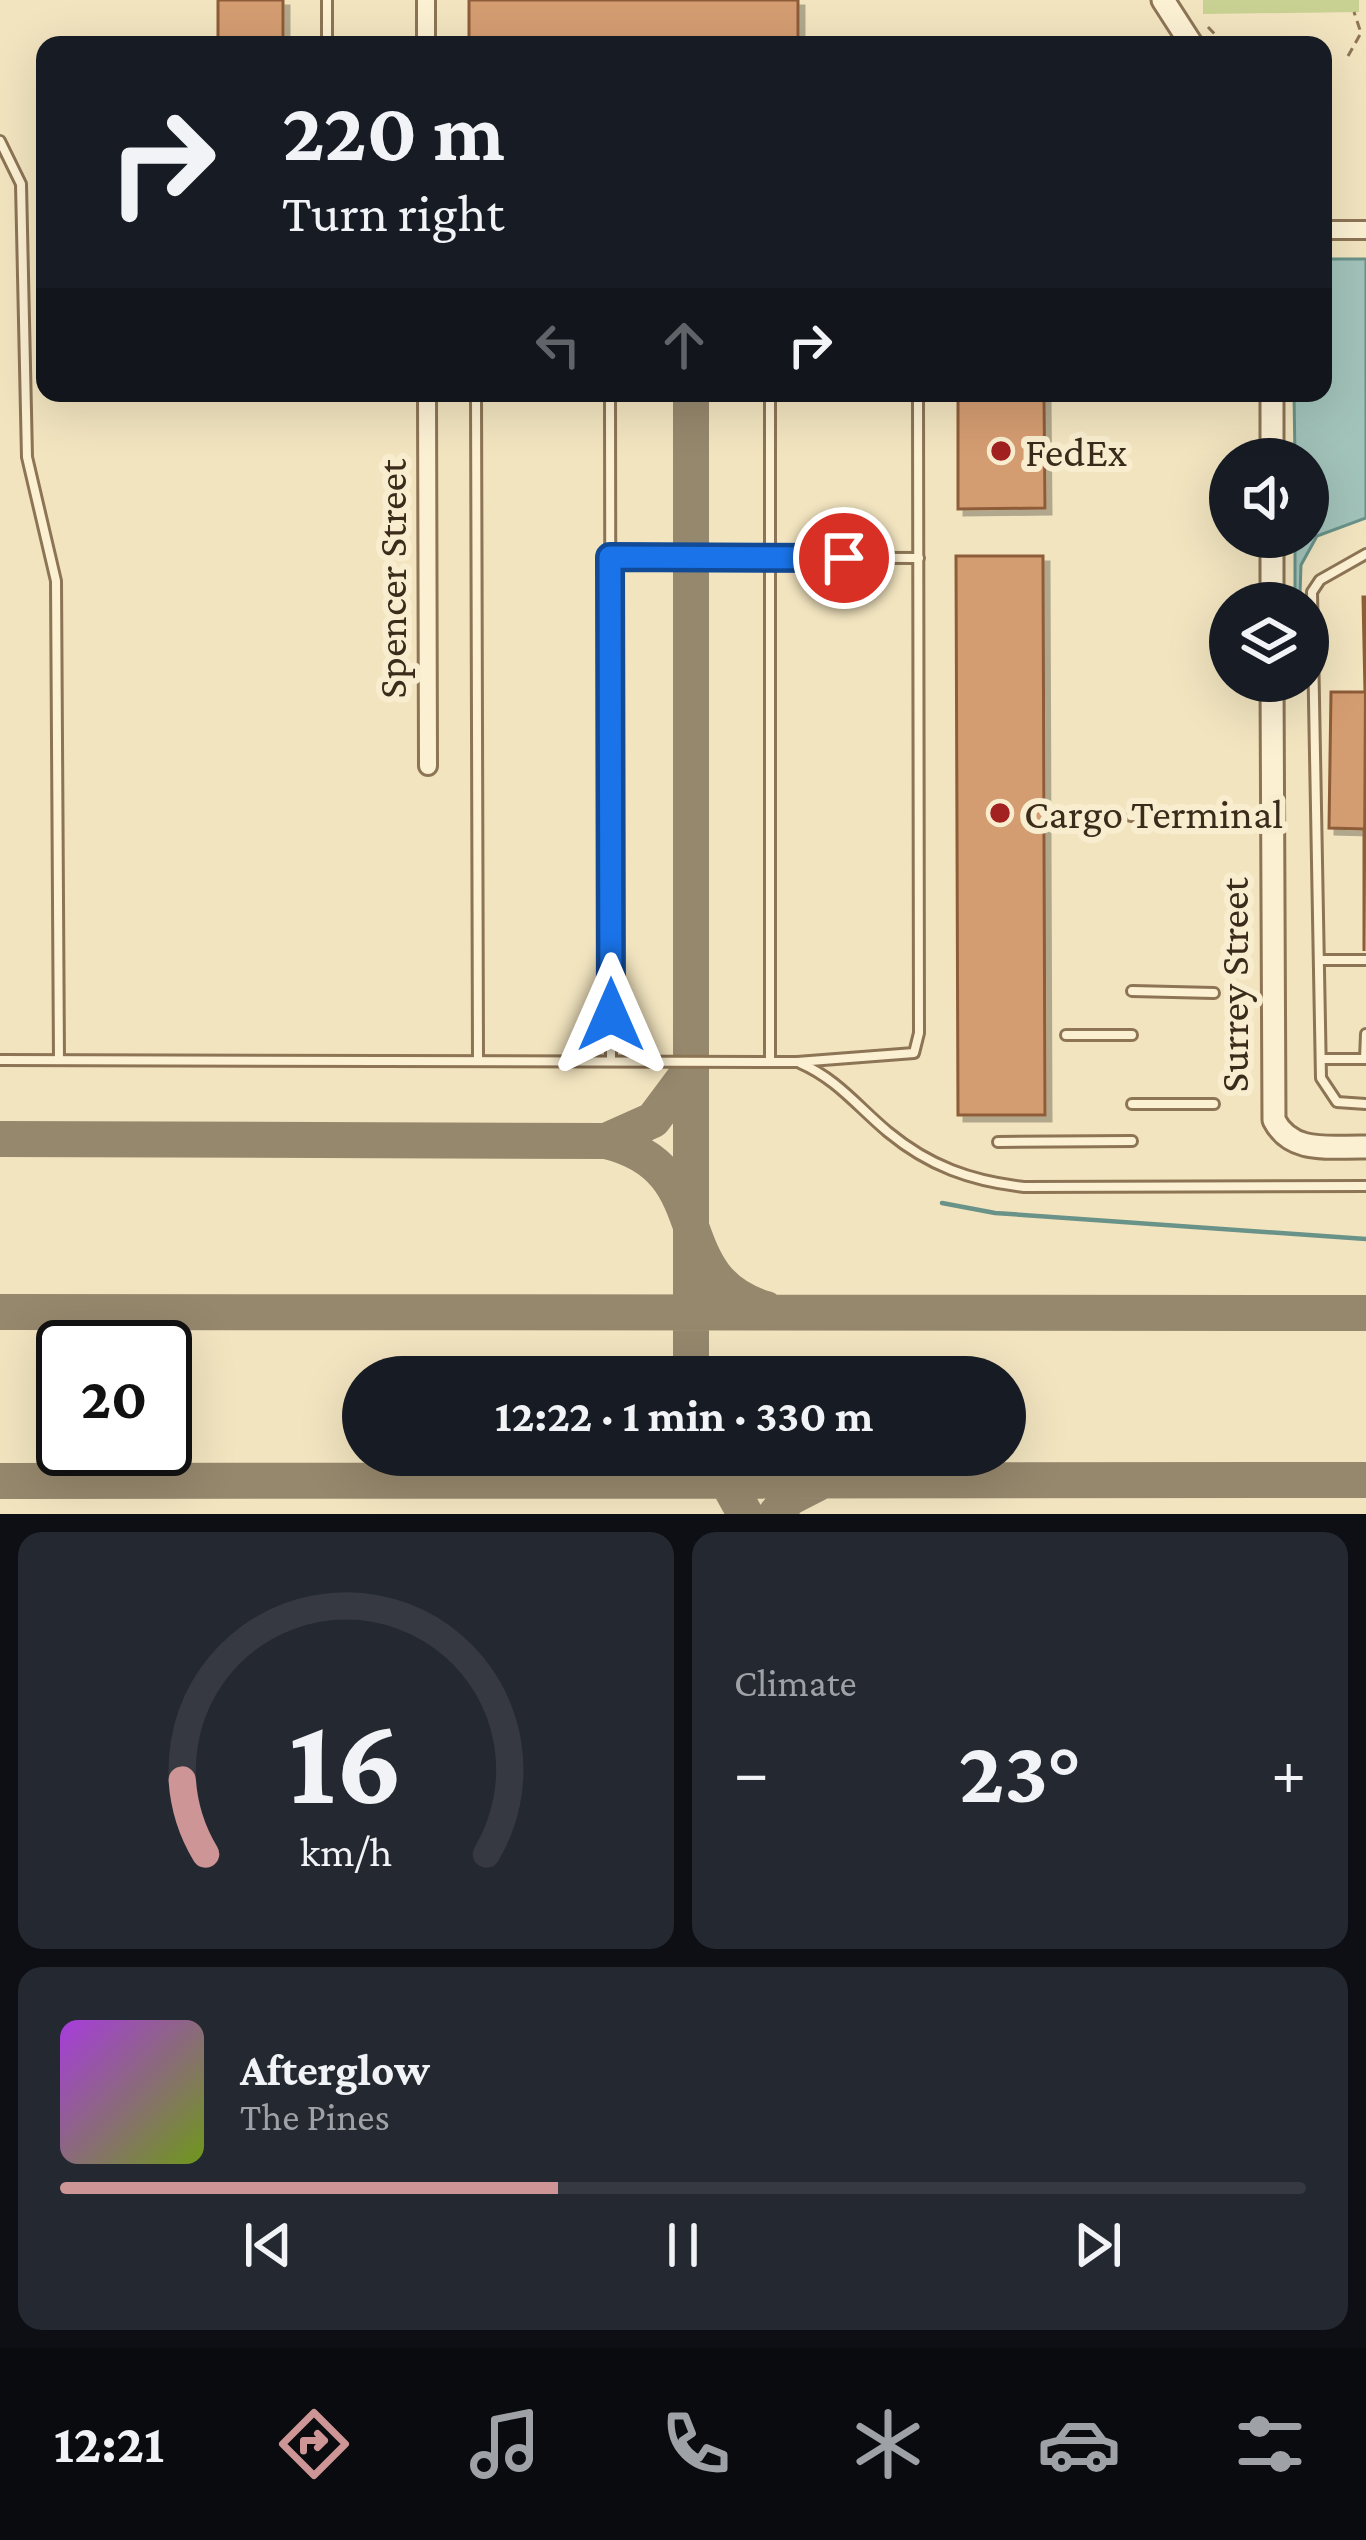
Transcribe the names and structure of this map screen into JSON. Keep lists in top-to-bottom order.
{
  "streets": {
    "street": ["Spencer Street", "Surrey Street"]
  },
  "places": ["FedEx", "Cargo Terminal"],
  "page": {
    "turn": ["220 m", "Turn right"],
    "limit": "20",
    "trip": "12:22 · 1 min · 330 m",
    "tile": "Climate",
    "heat": ["−", "23°", "+"],
    "song": ["Afterglow", "The Pines"],
    "tabs": "12:21",
    "gauge": ["16", "km/h"]
  }
}
